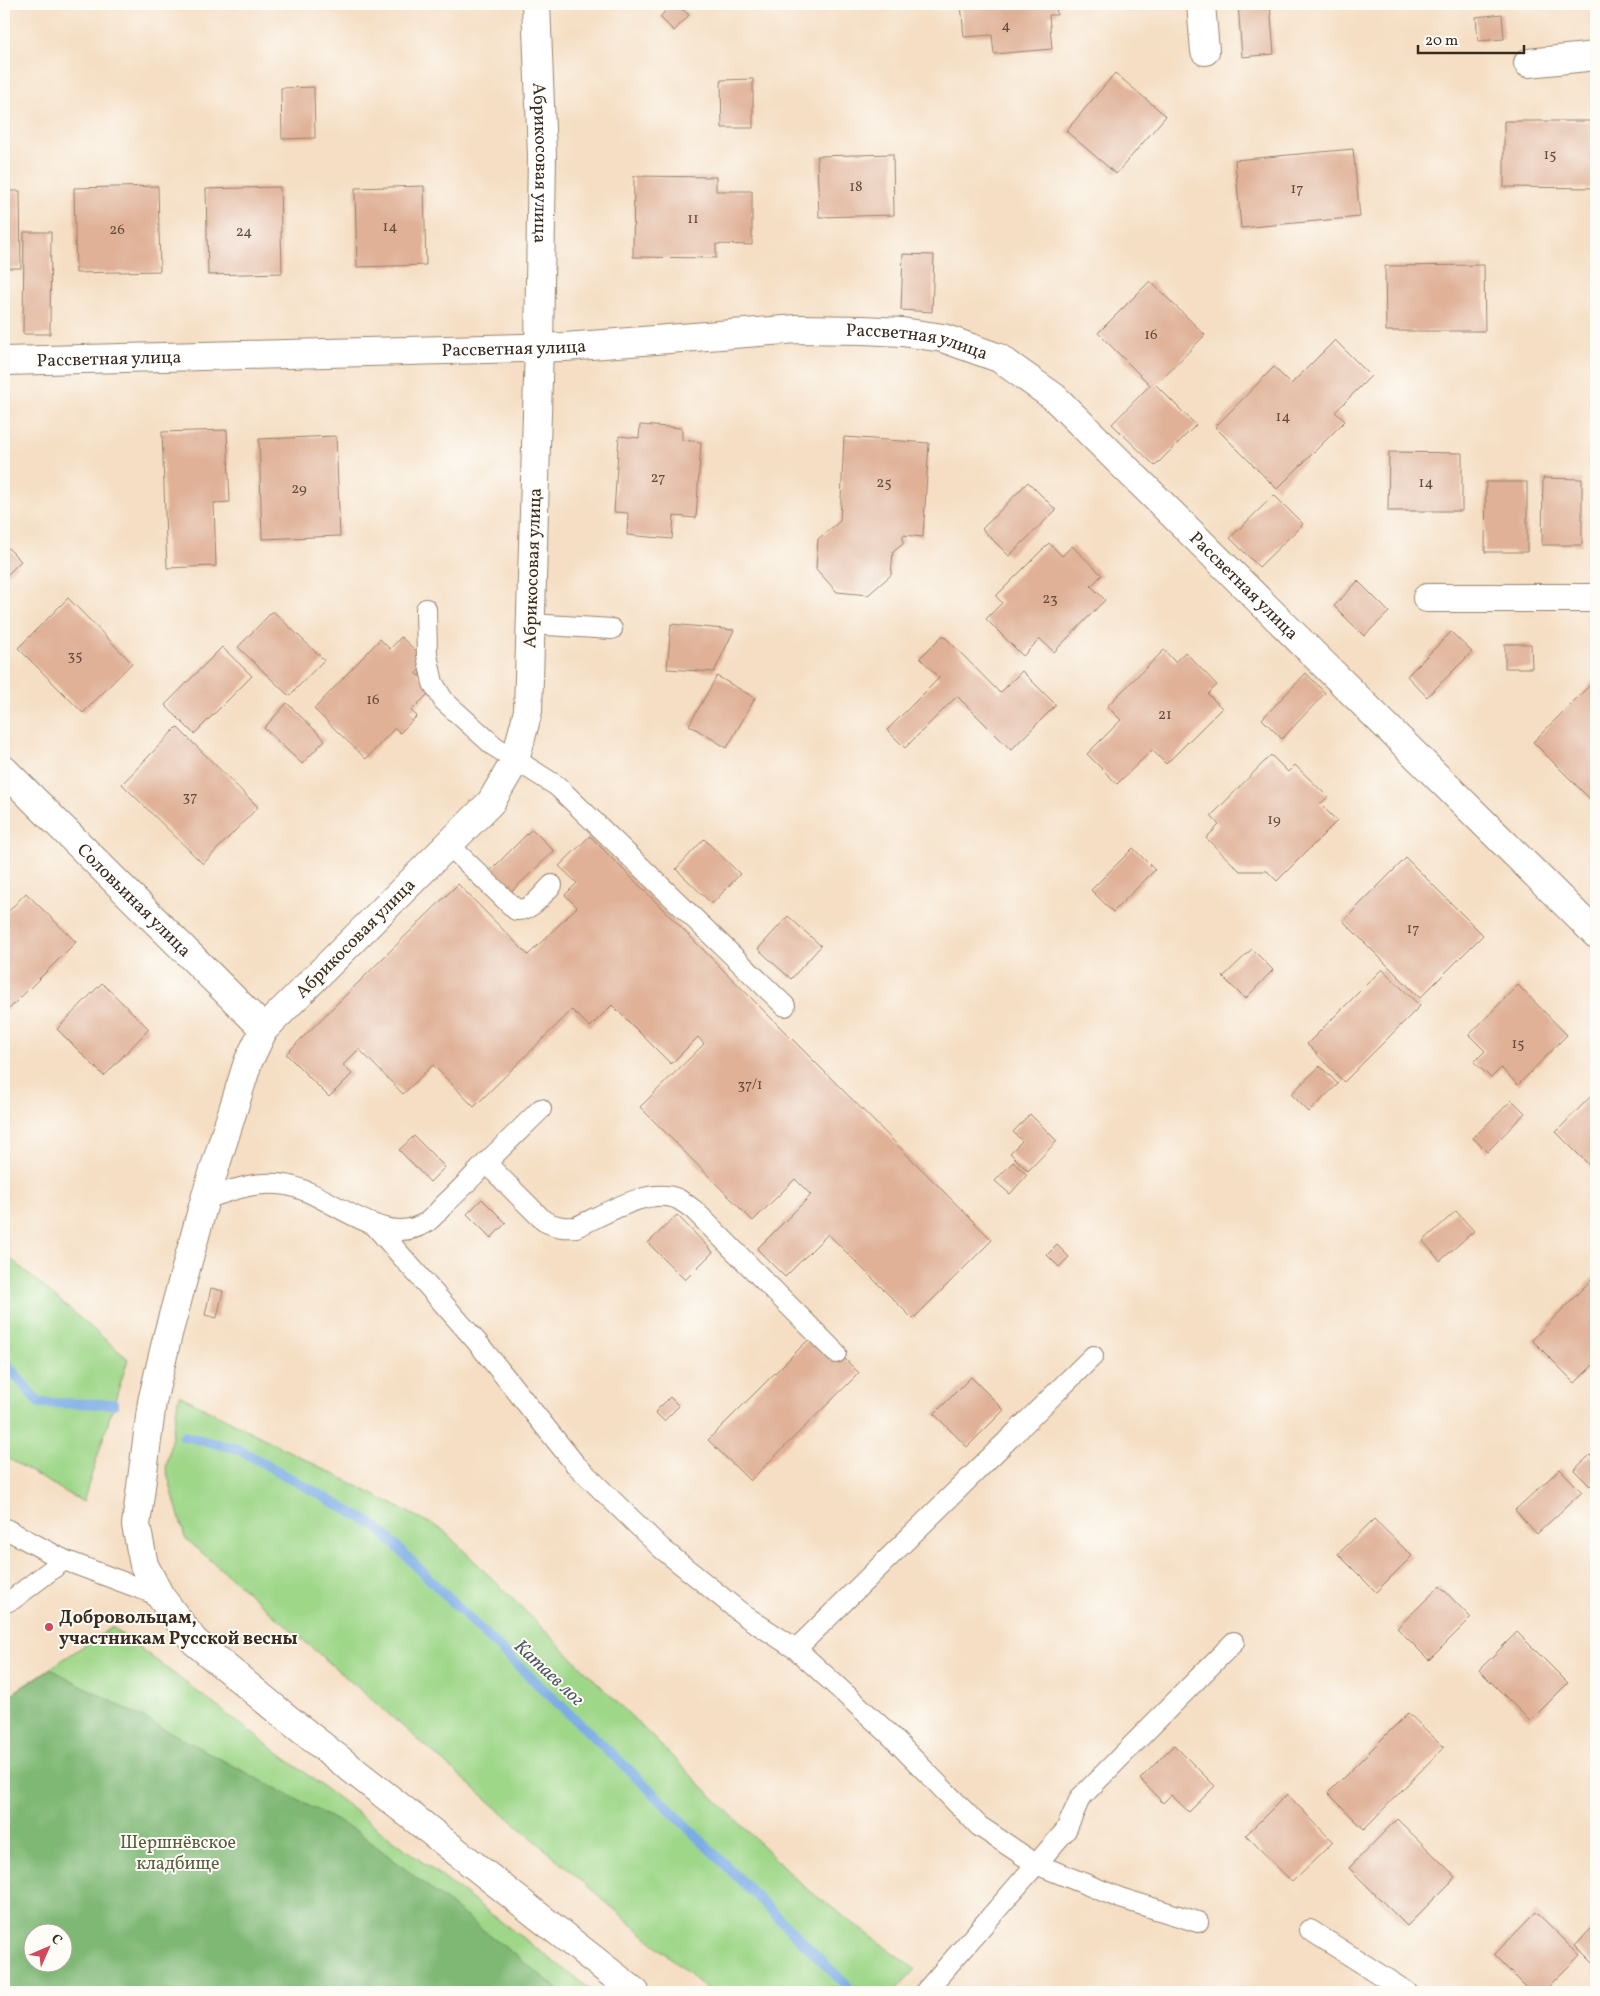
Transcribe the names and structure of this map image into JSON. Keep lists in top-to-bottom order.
{
  "streets": {
    "street": ["Абрикосовая улица", "Рассветная улица", "Соловьиная улица"]
  },
  "crossings": [
    ["Абрикосовая улица", "Рассветная улица"],
    ["Абрикосовая улица", "Соловьиная улица"]
  ],
  "water": ["Катаев лог"],
  "parks": ["Шершнёвское кладбище"],
  "places": ["Добровольцам, участникам Русской весны"],
  "house_numbers": [
    "4",
    "15",
    "18",
    "17",
    "11",
    "14",
    "26",
    "24",
    "16",
    "14",
    "27",
    "25",
    "14",
    "29",
    "23",
    "35",
    "16",
    "21",
    "37",
    "19",
    "17",
    "15",
    "37/1"
  ],
  "scale_bar": "20 m",
  "north": "top right"
}
